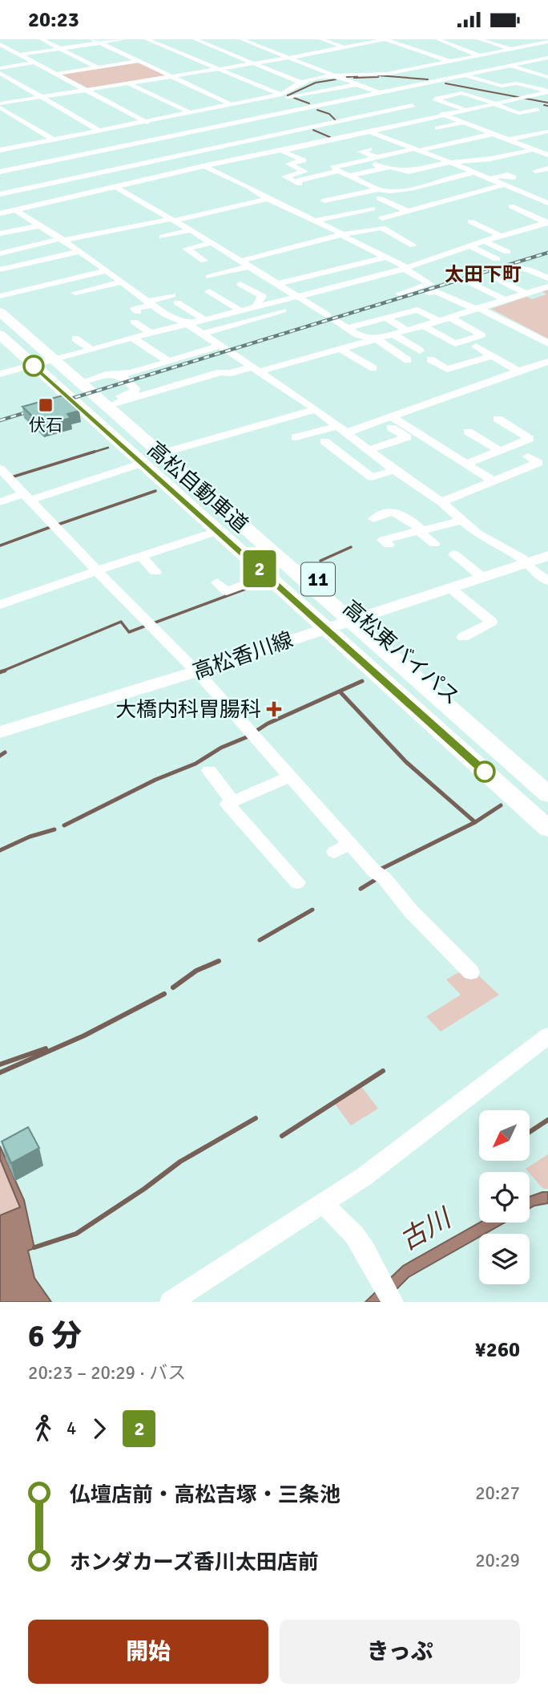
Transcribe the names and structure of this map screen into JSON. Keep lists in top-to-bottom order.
{
  "streets": {
    "highway": ["高松自動車道", "11", "高松東バイパス"],
    "main road": ["高松香川線"]
  },
  "crossings": [
    ["高松東バイパス", "高松香川線"]
  ],
  "districts": ["太田下町"],
  "water": ["古川"],
  "places": {
    "transit": ["伏石"],
    "health": ["大橋内科胃腸科"]
  },
  "lines": ["bus line 2"],
  "north": "bottom left",
  "page": {
    "status": "20:23",
    "on_map": "2",
    "heading": ["6 分", "20:23 – 20:29 · バス", "¥260"],
    "legs": ["4", "2"],
    "list": [
      {
        "name": "仏壇店前・高松吉塚・三条池",
        "value": "20:27"
      },
      {
        "name": "ホンダカーズ香川太田店前",
        "value": "20:29"
      }
    ],
    "buttons": ["開始", "きっぷ"]
  }
}
